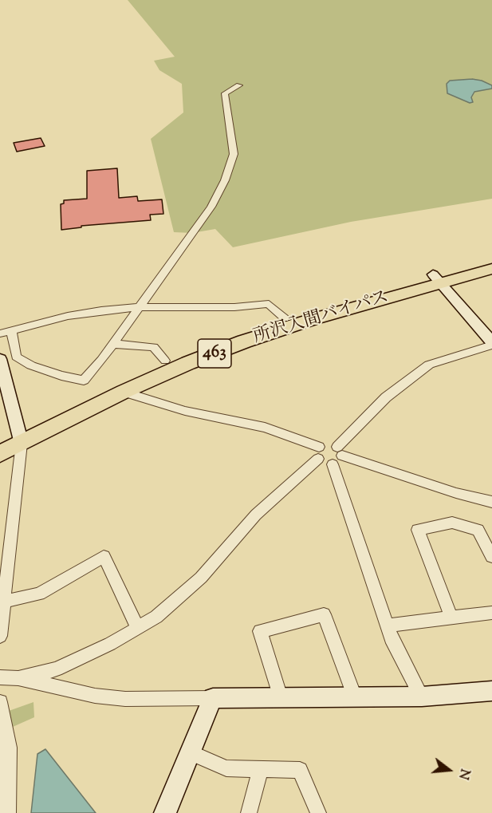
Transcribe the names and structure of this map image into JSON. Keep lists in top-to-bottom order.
{
  "streets": {
    "highway": ["所沢入間バイパス", "463"]
  },
  "north": "right"
}
